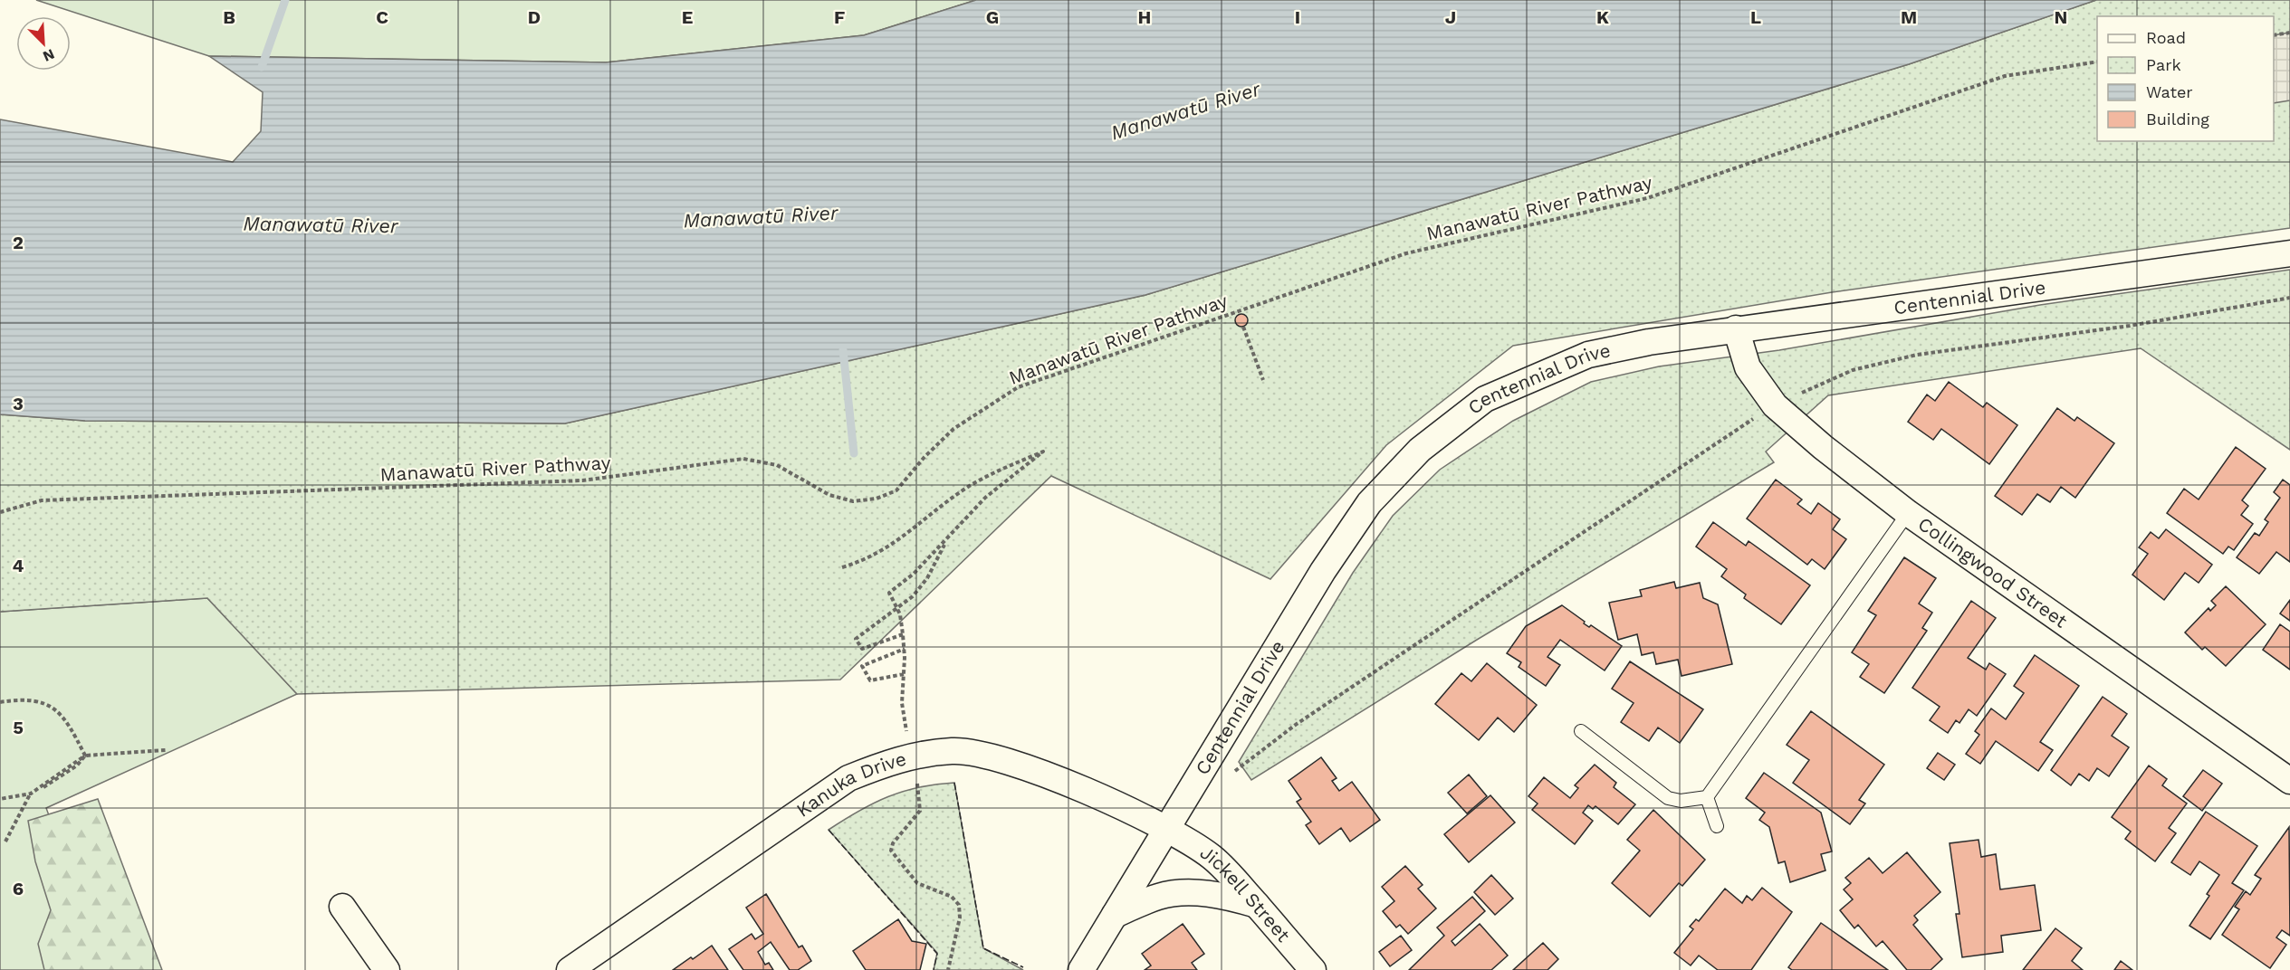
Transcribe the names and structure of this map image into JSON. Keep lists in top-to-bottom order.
{
  "streets": {
    "street": [
      "Centennial Drive",
      "Collingwood Street",
      "Kanuka Drive",
      "Jickell Street"
    ],
    "path": ["Manawatū River Pathway"]
  },
  "crossings": [
    ["Centennial Drive", "Collingwood Street"],
    ["Centennial Drive", "Kanuka Drive"],
    ["Centennial Drive", "Jickell Street"],
    ["Kanuka Drive", "Jickell Street"]
  ],
  "water": ["Manawatū River"],
  "legend": [
    "Road",
    "Park",
    "Water",
    "Building"
  ],
  "north": "bottom right",
  "grid": {
    "columns": [
      "B",
      "C",
      "D",
      "E",
      "F",
      "G",
      "H",
      "I",
      "J",
      "K",
      "L",
      "M",
      "N"
    ],
    "rows": [
      "2",
      "3",
      "4",
      "5",
      "6"
    ]
  }
}
